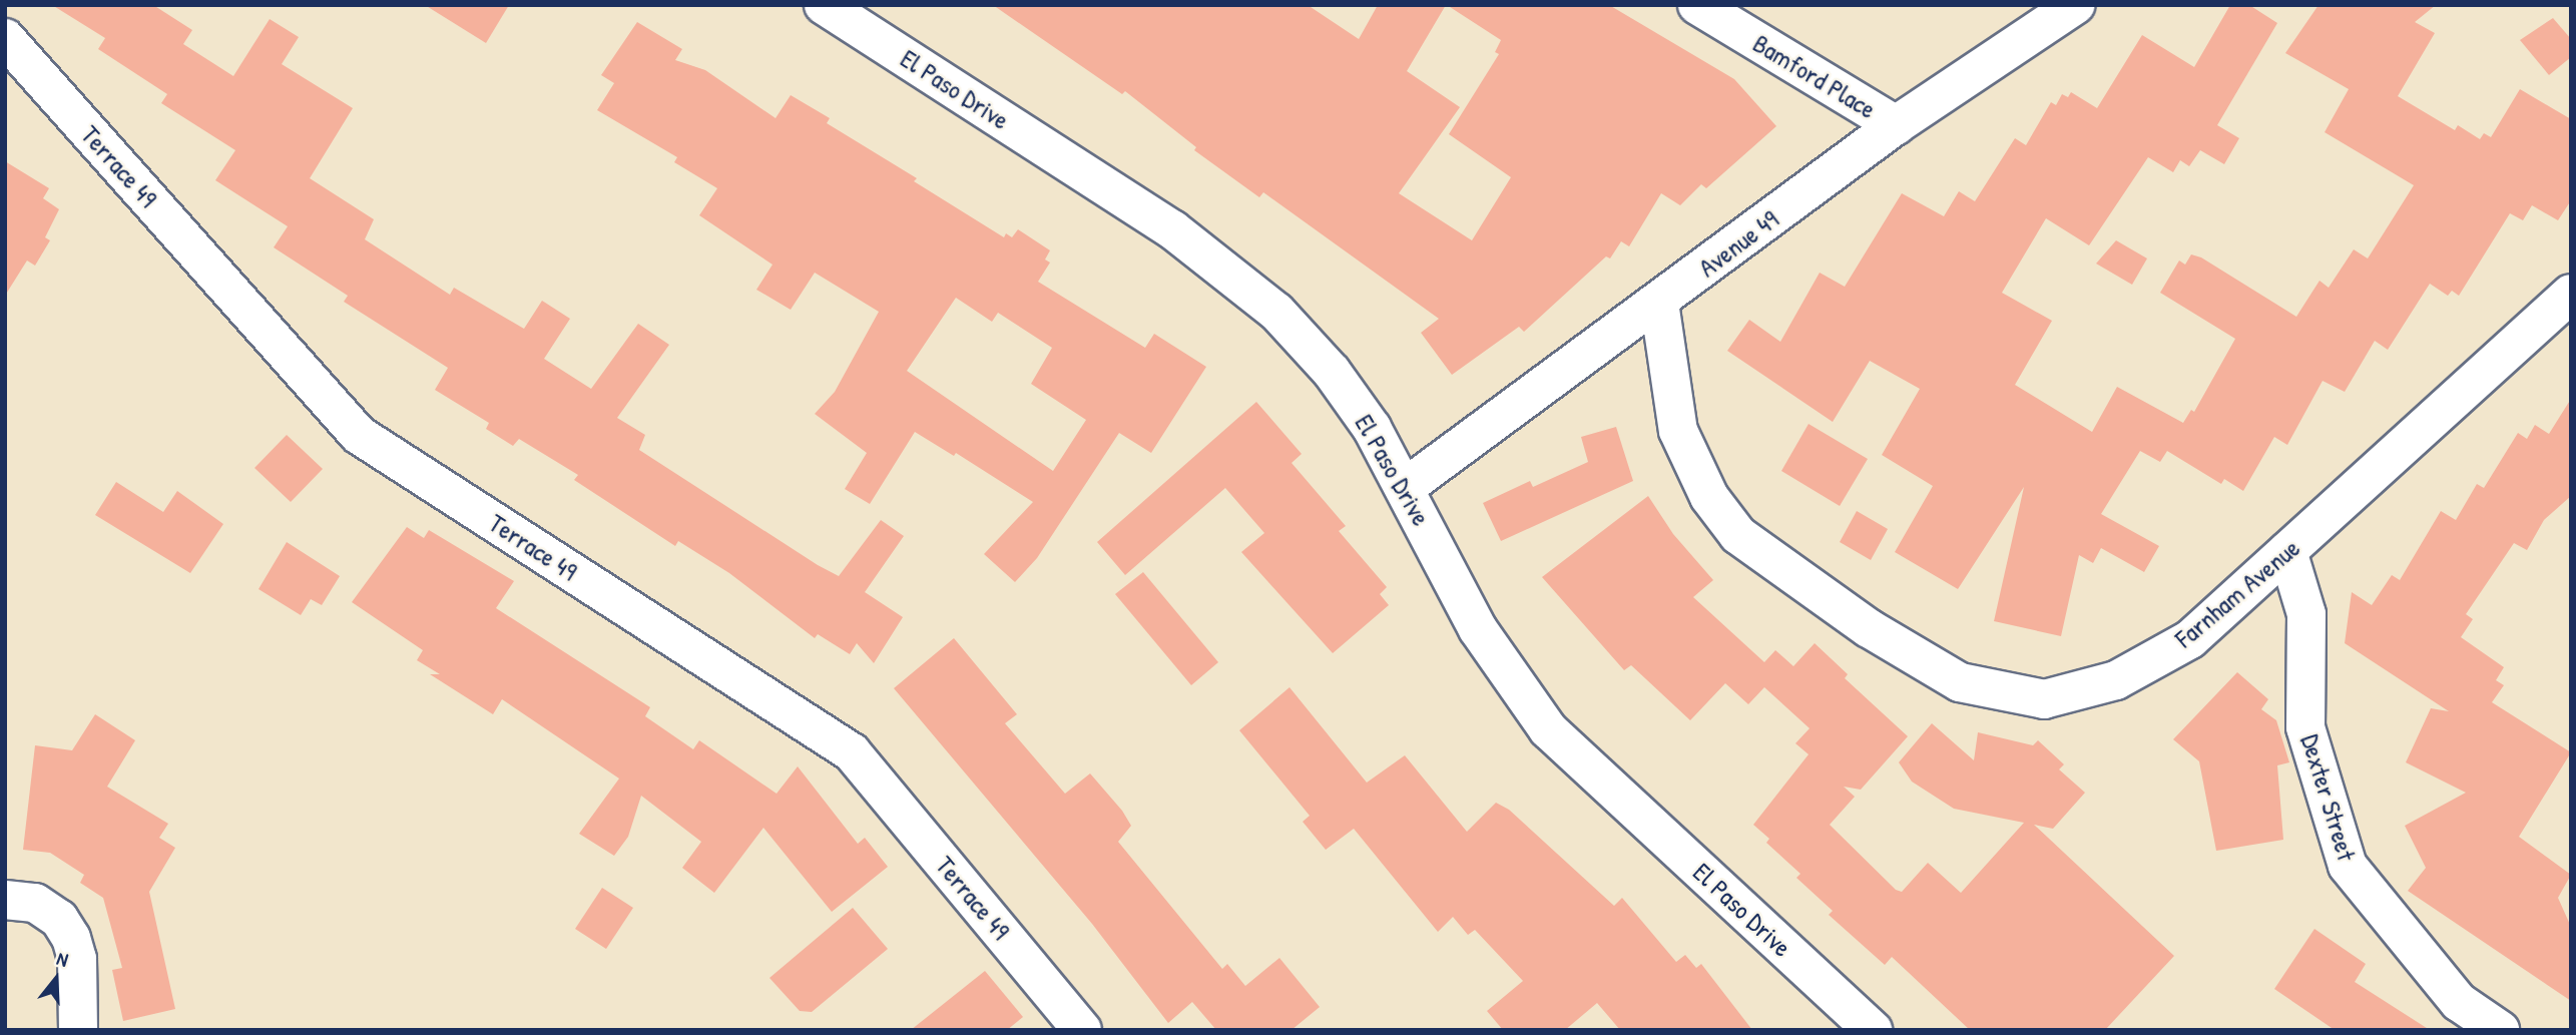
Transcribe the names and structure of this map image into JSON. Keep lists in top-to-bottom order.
{
  "streets": {
    "street": [
      "Bamford Place",
      "El Paso Drive",
      "Terrace 49",
      "Avenue 49",
      "Farnham Avenue",
      "Dexter Street"
    ]
  },
  "crossings": [
    ["Bamford Place", "Avenue 49"],
    ["El Paso Drive", "Avenue 49"],
    ["Avenue 49", "Farnham Avenue"],
    ["Farnham Avenue", "Dexter Street"]
  ],
  "north": "top"
}
